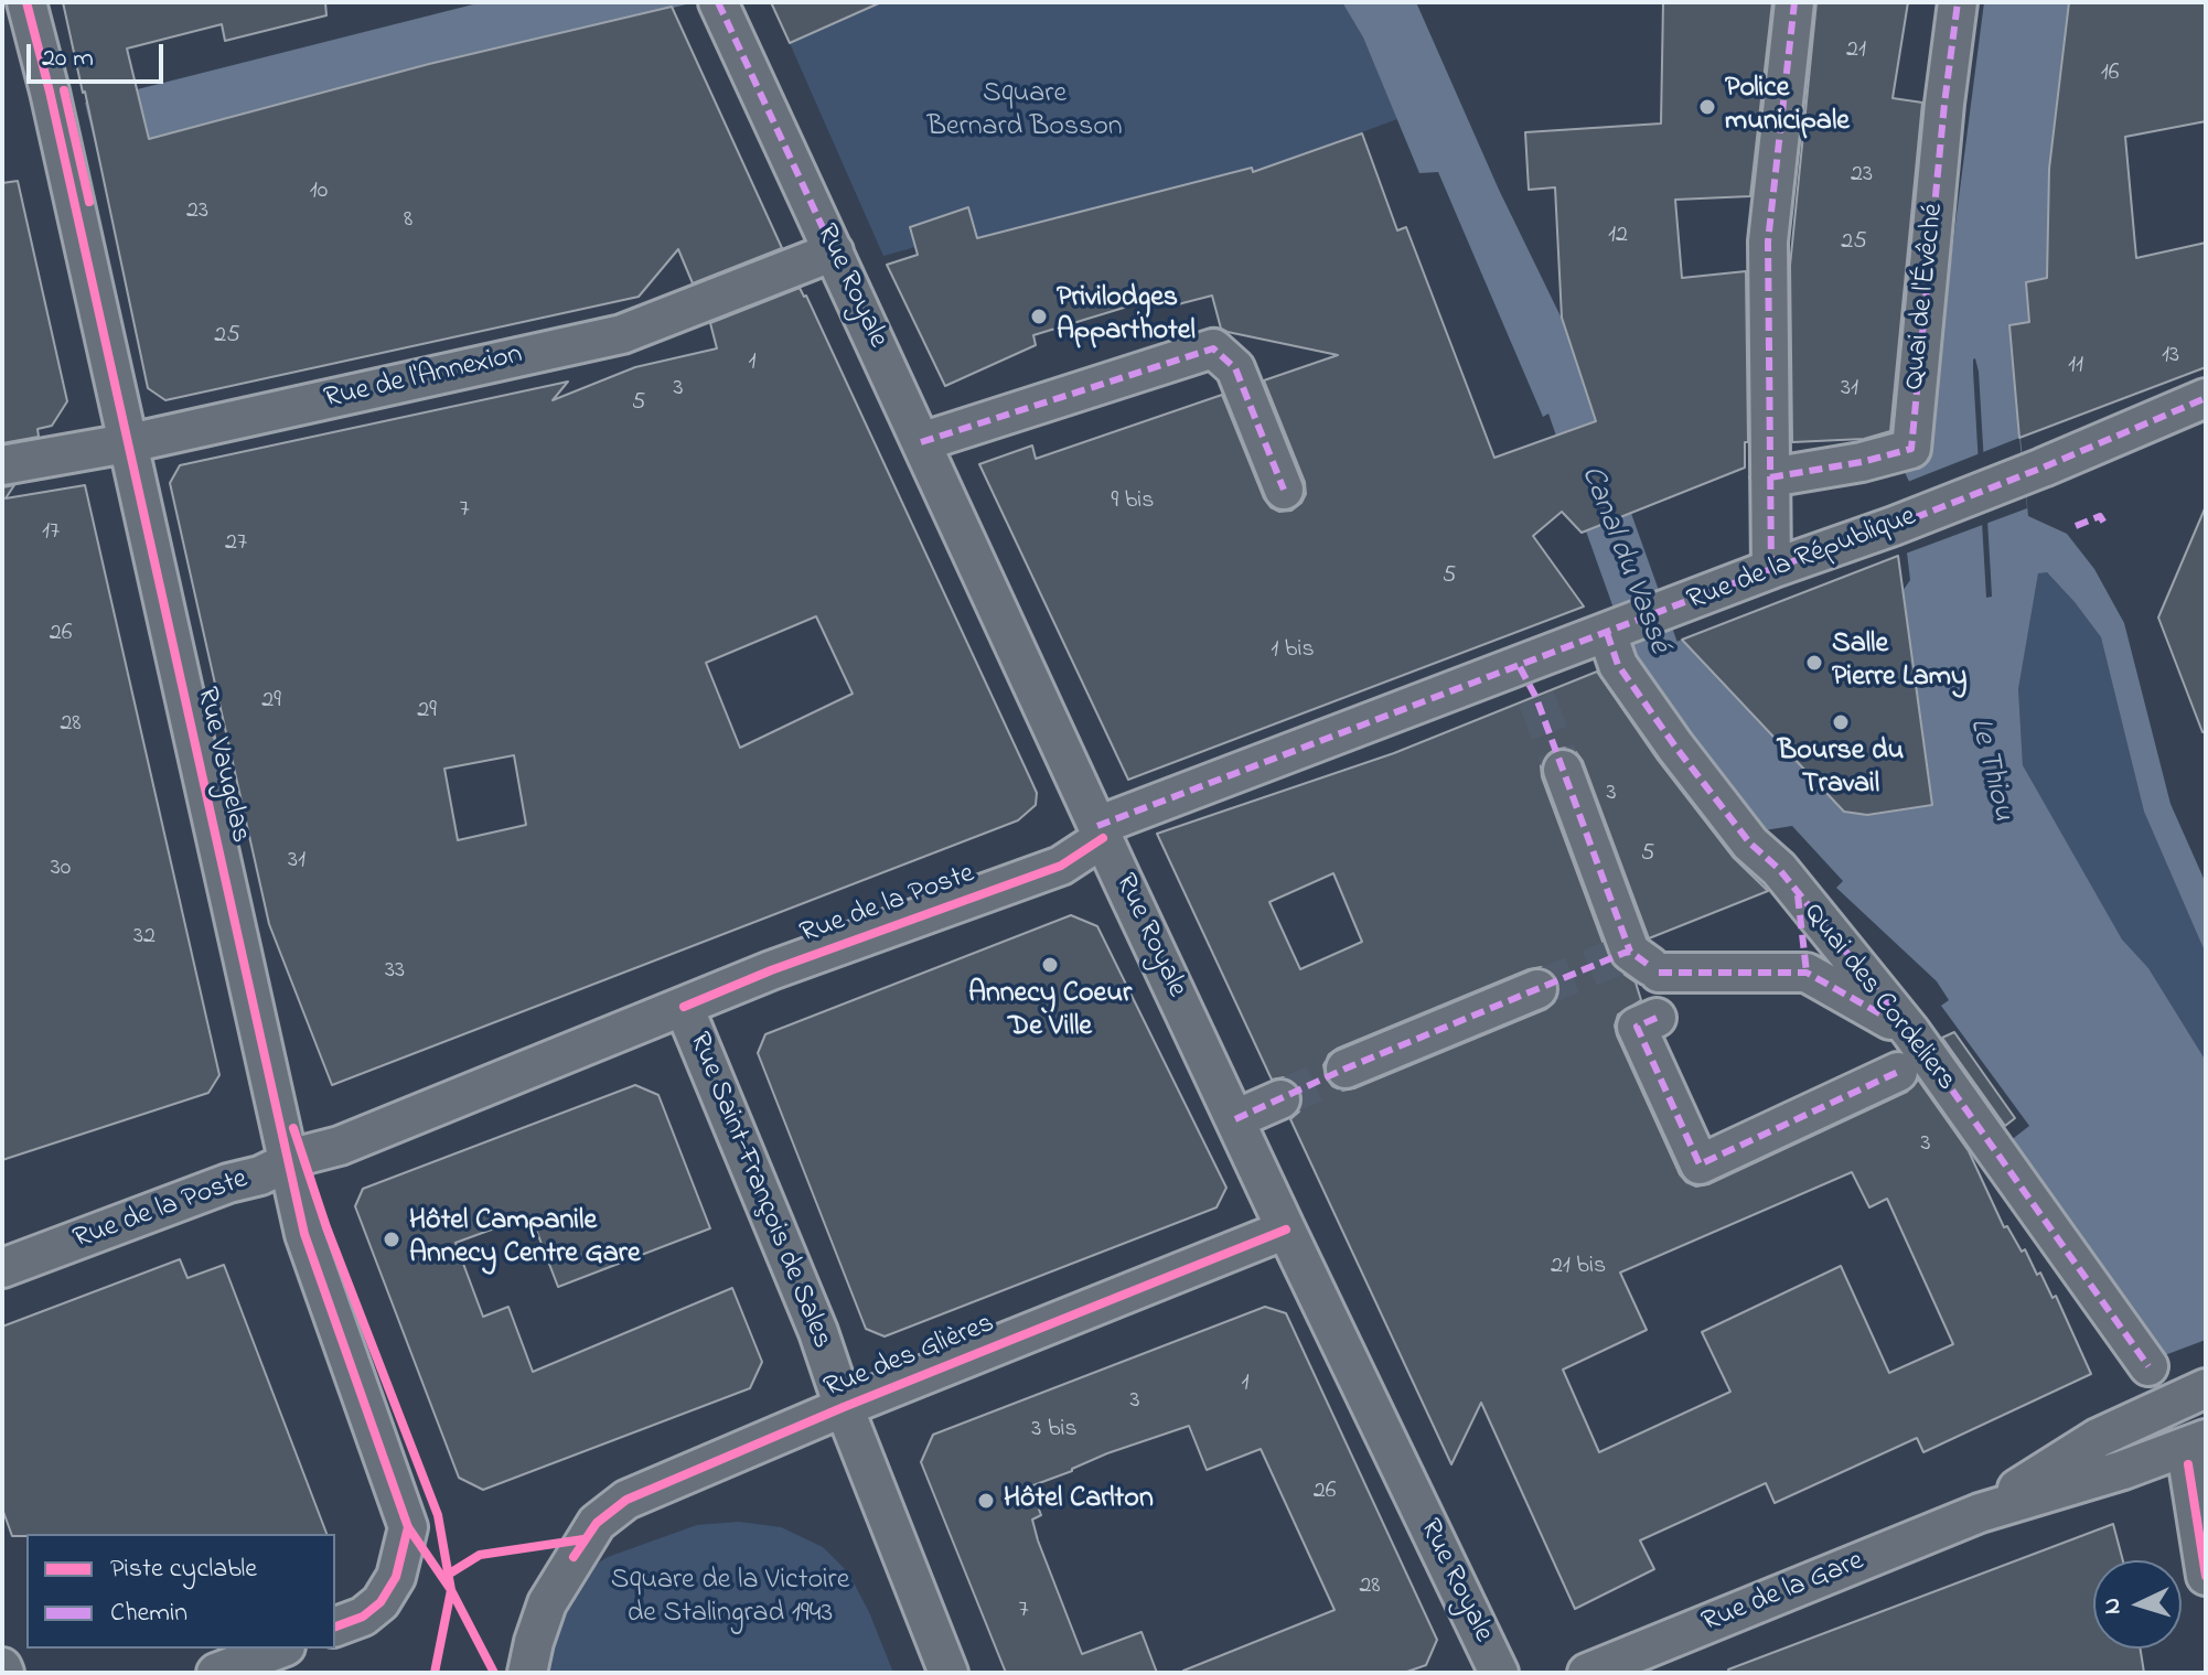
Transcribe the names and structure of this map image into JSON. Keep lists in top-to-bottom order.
{
  "streets": {
    "street": [
      "Rue Royale",
      "Quai de l'Évêché",
      "Rue de l'Annexion",
      "Rue de la République",
      "Rue Vaugelas",
      "Rue de la Poste",
      "Quai des Cordeliers",
      "Rue Saint-François de Sales",
      "Rue des Glières",
      "Rue de la Gare"
    ]
  },
  "crossings": [
    ["Rue Royale", "Rue de l'Annexion"],
    ["Rue Royale", "Rue de la République"],
    ["Rue Royale", "Rue de la Poste"],
    ["Rue Royale", "Rue des Glières"],
    ["Rue de l'Annexion", "Rue Vaugelas"],
    ["Rue de la République", "Rue de la Poste"],
    ["Rue de la République", "Quai des Cordeliers"],
    ["Rue Vaugelas", "Rue de la Poste"],
    ["Rue de la Poste", "Rue Saint-François de Sales"],
    ["Rue Saint-François de Sales", "Rue des Glières"]
  ],
  "water": ["Canal du Vassé", "Le Thiou"],
  "parks": ["Square Bernard Bosson", "Square de la Victoire de Stalingrad 1943"],
  "places": [
    "Police municipale",
    "Privilodges Apparthotel",
    "Salle Pierre Lamy",
    "Bourse du Travail",
    "Annecy Coeur De Ville",
    "Hôtel Campanile Annecy Centre Gare",
    "Hôtel Carlton"
  ],
  "house_numbers": [
    "21",
    "16",
    "23",
    "10",
    "23",
    "8",
    "12",
    "25",
    "25",
    "13",
    "1",
    "11",
    "3",
    "31",
    "5",
    "9 bis",
    "7",
    "17",
    "27",
    "5",
    "26",
    "1 bis",
    "29",
    "29",
    "28",
    "3",
    "5",
    "31",
    "30",
    "32",
    "33",
    "3",
    "21 bis",
    "1",
    "3",
    "3 bis",
    "26",
    "28",
    "7"
  ],
  "legend": ["Piste cyclable", "Chemin"],
  "scale_bar": "20 m",
  "north": "left"
}
